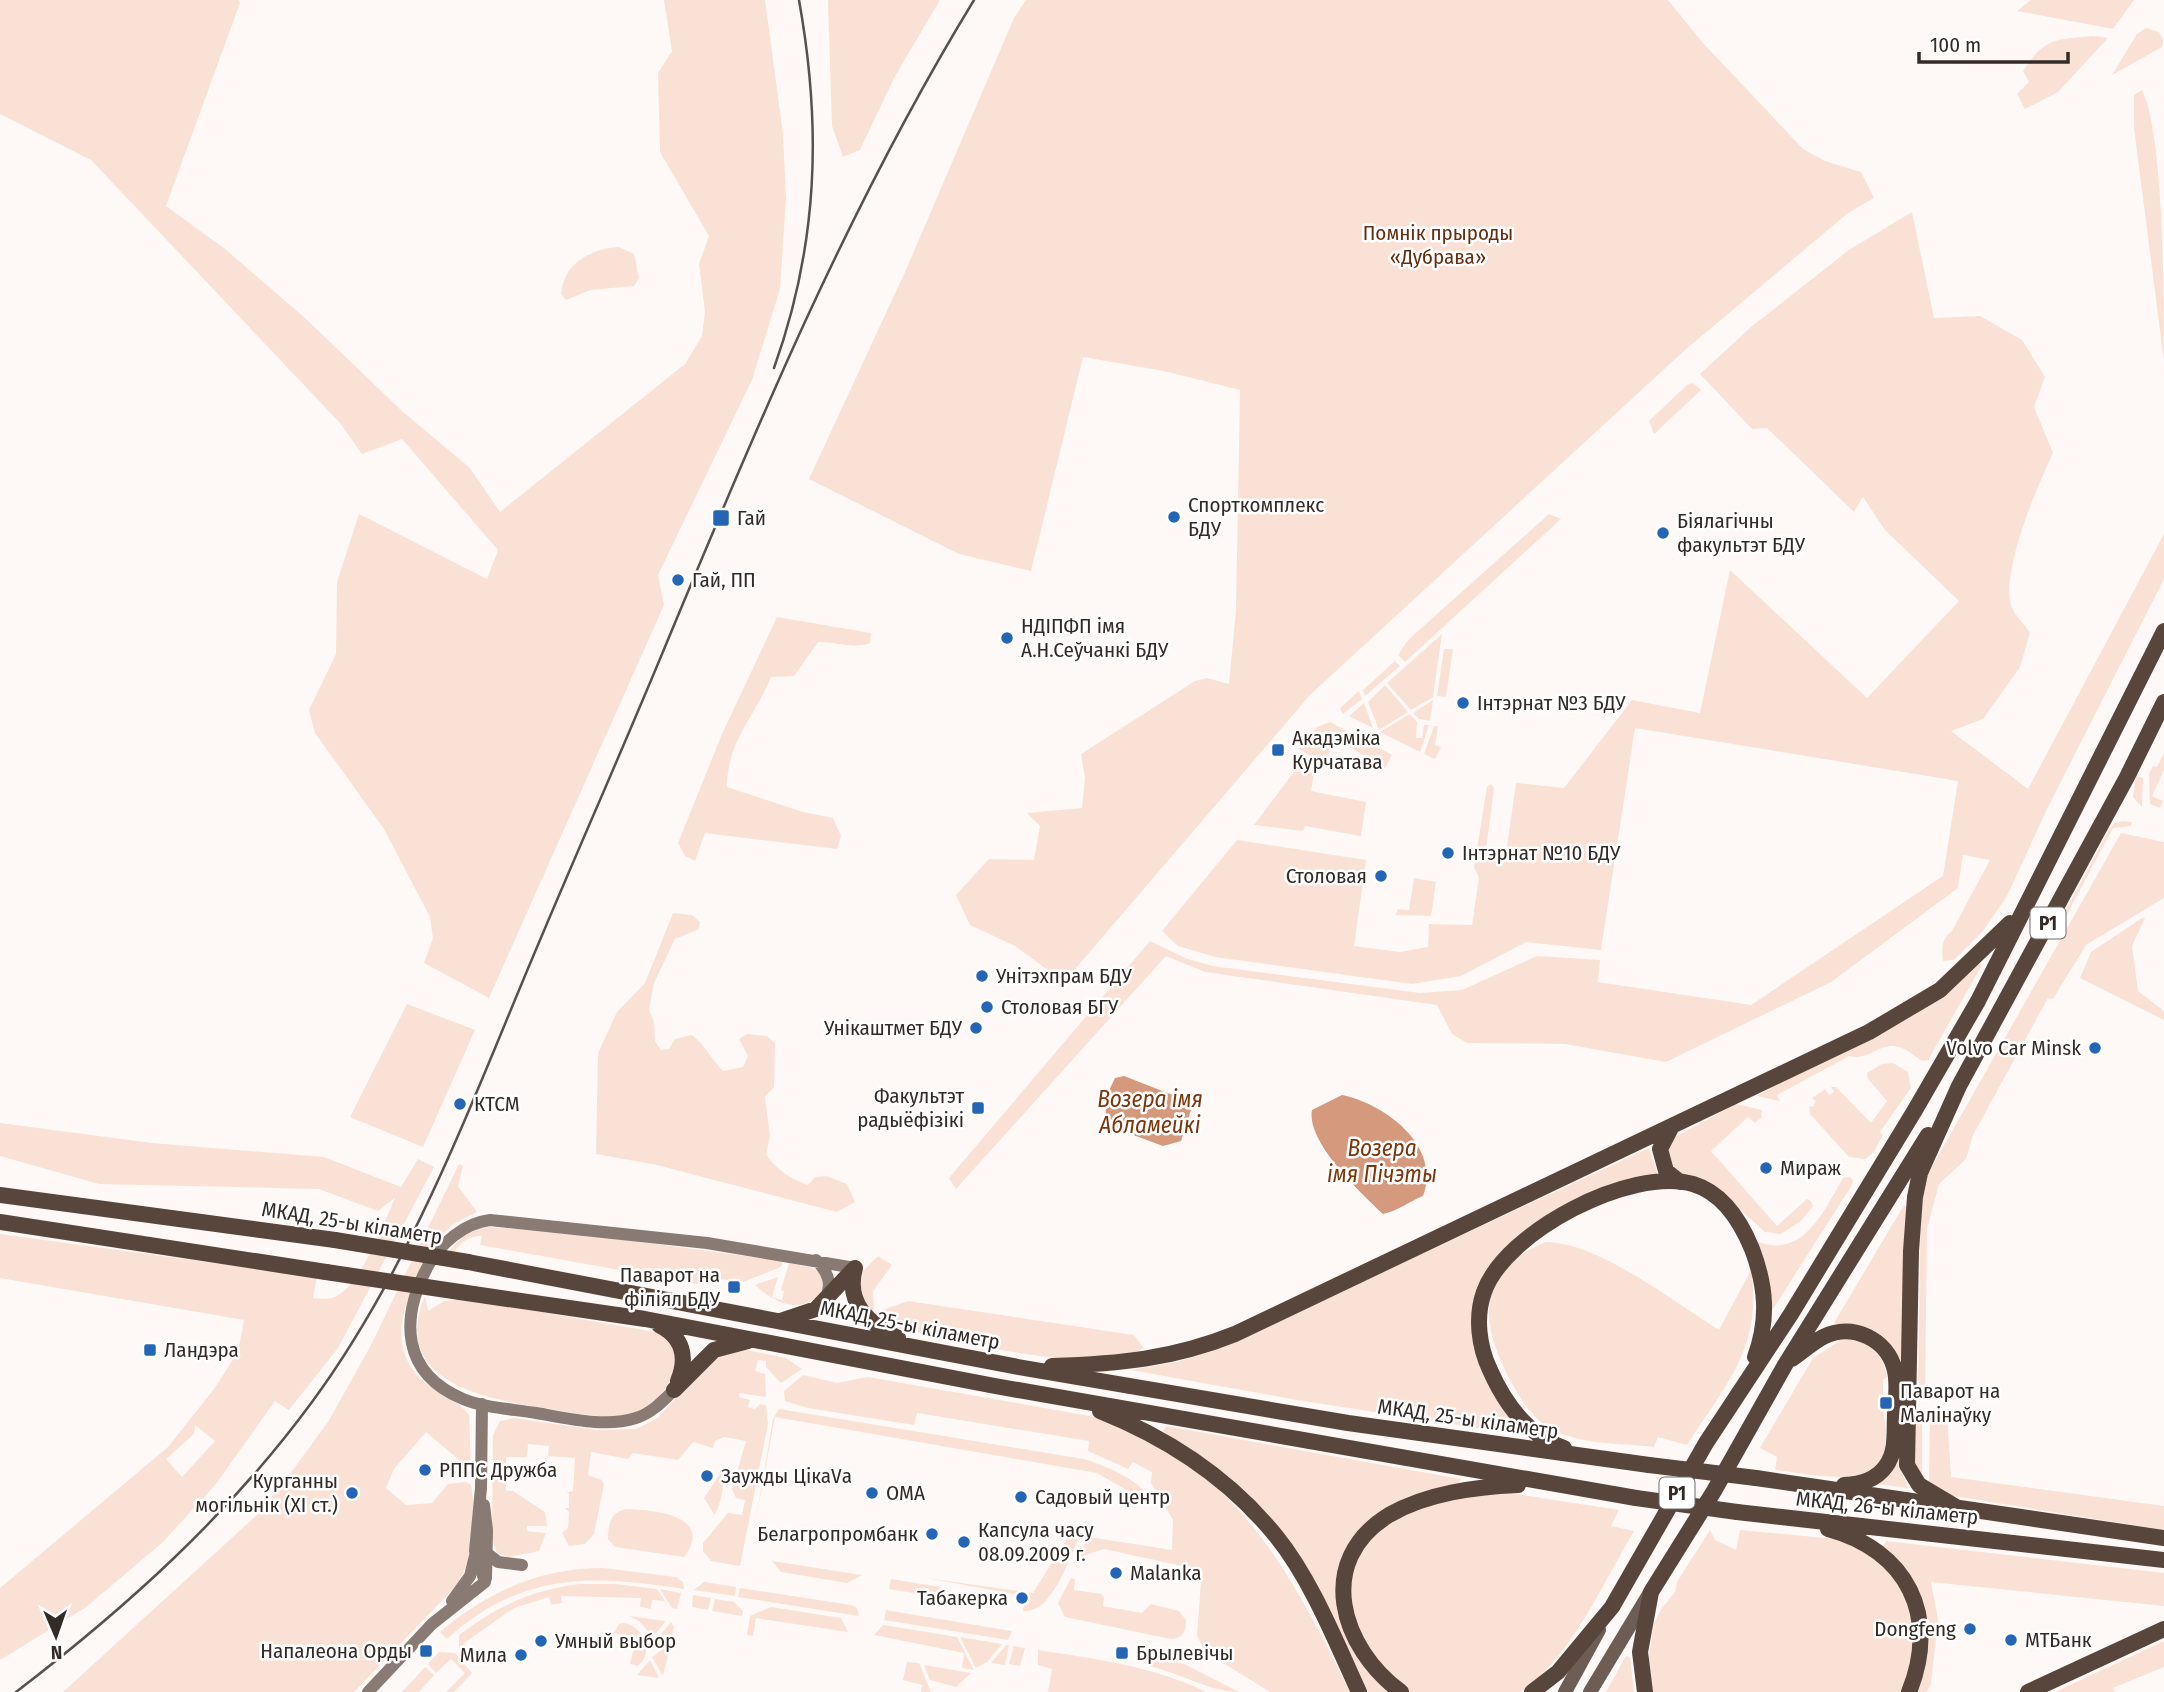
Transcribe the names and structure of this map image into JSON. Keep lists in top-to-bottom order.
{
  "streets": {
    "highway": ["Р1", "МКАД, 25-ы кіламетр", "МКАД, 26-ы кіламетр"]
  },
  "crossings": [
    ["МКАД, 25-ы кіламетр", "МКАД, 26-ы кіламетр"]
  ],
  "water": ["Возера імя Абламейкі", "Возера імя Пічэты"],
  "parks": ["Помнік прыроды «Дубрава»"],
  "places": {
    "other": [
      "Спорткомплекс БДУ",
      "Біялагічны факультэт БДУ",
      "Гай, ПП",
      "НДІПФП імя А.Н.Сеўчанкі БДУ",
      "Інтэрнат №3 БДУ",
      "Інтэрнат №10 БДУ",
      "Столовая",
      "Унітэхпрам БДУ",
      "Столовая БГУ",
      "Унікаштмет БДУ",
      "Volvo Car Minsk",
      "КТСМ",
      "Мираж",
      "РППС Дружба",
      "Заужды ЦікаVа",
      "Курганны могільнік (XI ст.)",
      "ОМА",
      "Садовый центр",
      "Белагропромбанк",
      "Капсула часу 08.09.2009 г.",
      "Malanka",
      "Табакерка",
      "Dongfeng",
      "МТБанк",
      "Умный выбор",
      "Мила"
    ],
    "transit": [
      "Гай",
      "Акадэміка Курчатава",
      "Факультэт радыёфізікі",
      "Паварот на філіял БДУ",
      "Ландэра",
      "Паварот на Малінаўку",
      "Напалеона Орды",
      "Брылевічы"
    ]
  },
  "scale_bar": "100 m",
  "north": "bottom"
}
